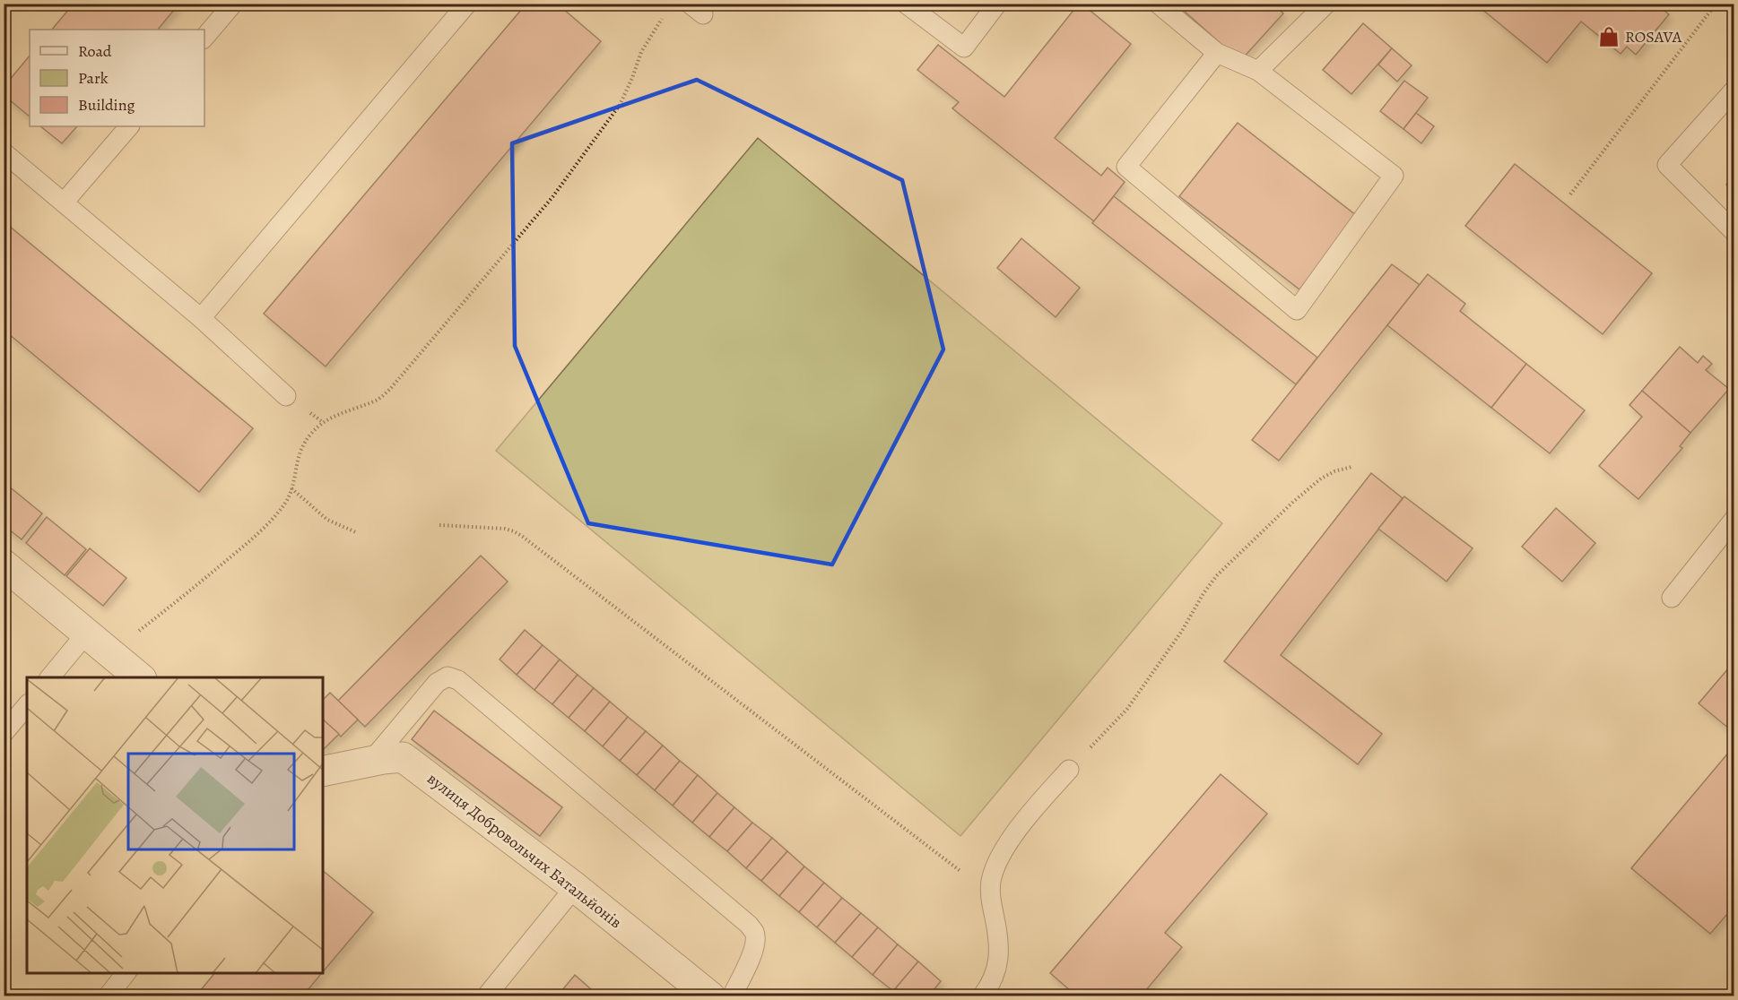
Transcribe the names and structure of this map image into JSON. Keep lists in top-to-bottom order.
{
  "streets": {
    "street": ["вулиця Добровольчих Батальйонів"]
  },
  "places": {
    "shop": ["ROSAVA"]
  },
  "legend": ["Road", "Park", "Building"]
}
